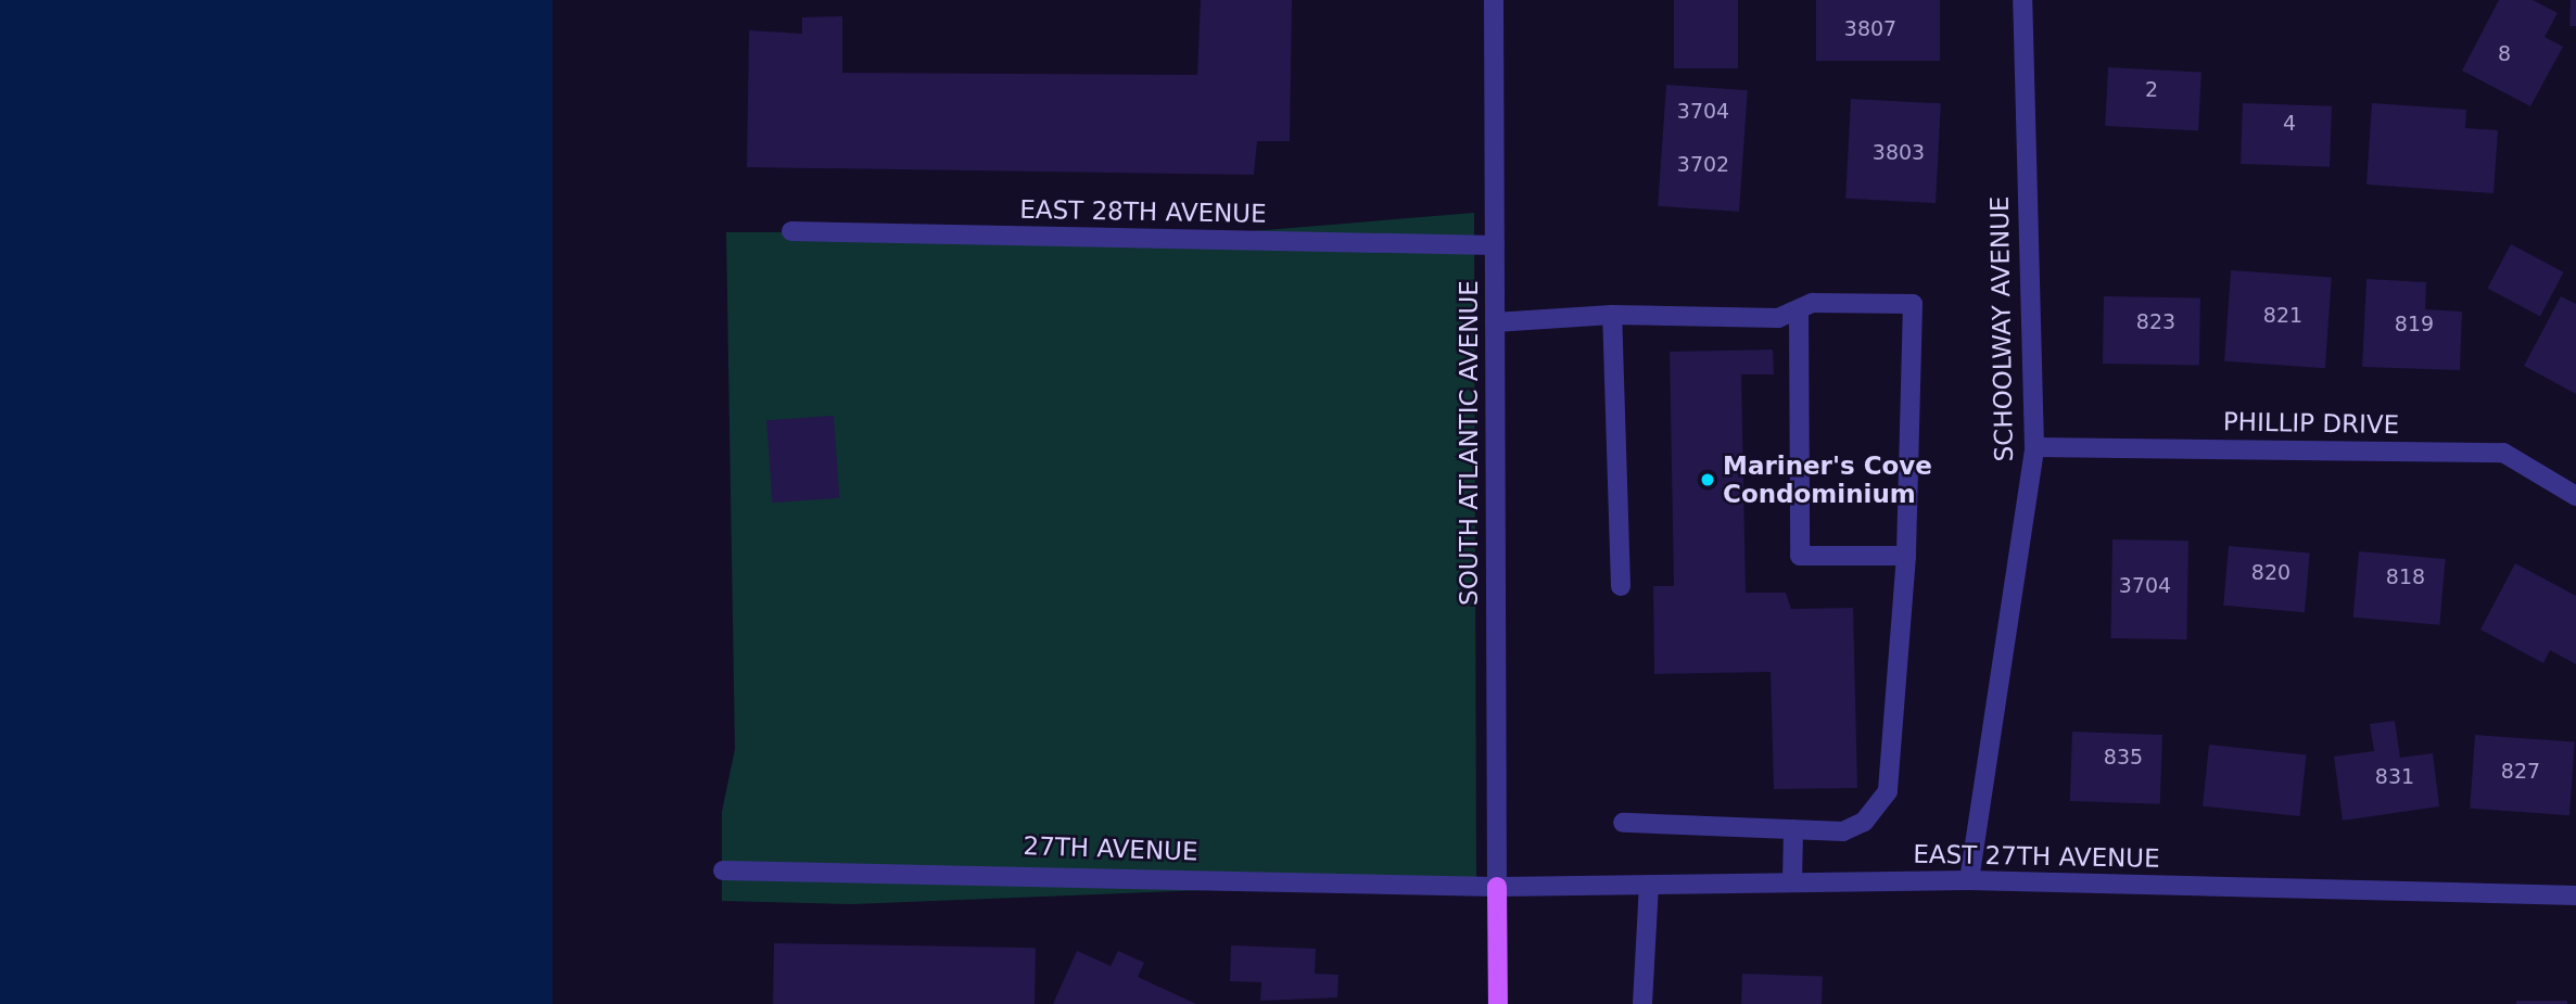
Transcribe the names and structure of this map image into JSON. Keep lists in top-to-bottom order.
{
  "streets": {
    "street": [
      "EAST 28TH AVENUE",
      "SCHOOLWAY AVENUE",
      "PHILLIP DRIVE",
      "SOUTH ATLANTIC AVENUE",
      "27TH AVENUE",
      "EAST 27TH AVENUE"
    ]
  },
  "crossings": [
    ["EAST 28TH AVENUE", "SOUTH ATLANTIC AVENUE"],
    ["SCHOOLWAY AVENUE", "PHILLIP DRIVE"],
    ["SCHOOLWAY AVENUE", "EAST 27TH AVENUE"],
    ["SOUTH ATLANTIC AVENUE", "27TH AVENUE"],
    ["SOUTH ATLANTIC AVENUE", "EAST 27TH AVENUE"],
    ["27TH AVENUE", "EAST 27TH AVENUE"]
  ],
  "places": ["Mariner's Cove Condominium"],
  "house_numbers": [
    "3807",
    "8",
    "2",
    "3704",
    "4",
    "3803",
    "3702",
    "821",
    "823",
    "819",
    "820",
    "818",
    "3704",
    "835",
    "827",
    "831"
  ]
}
